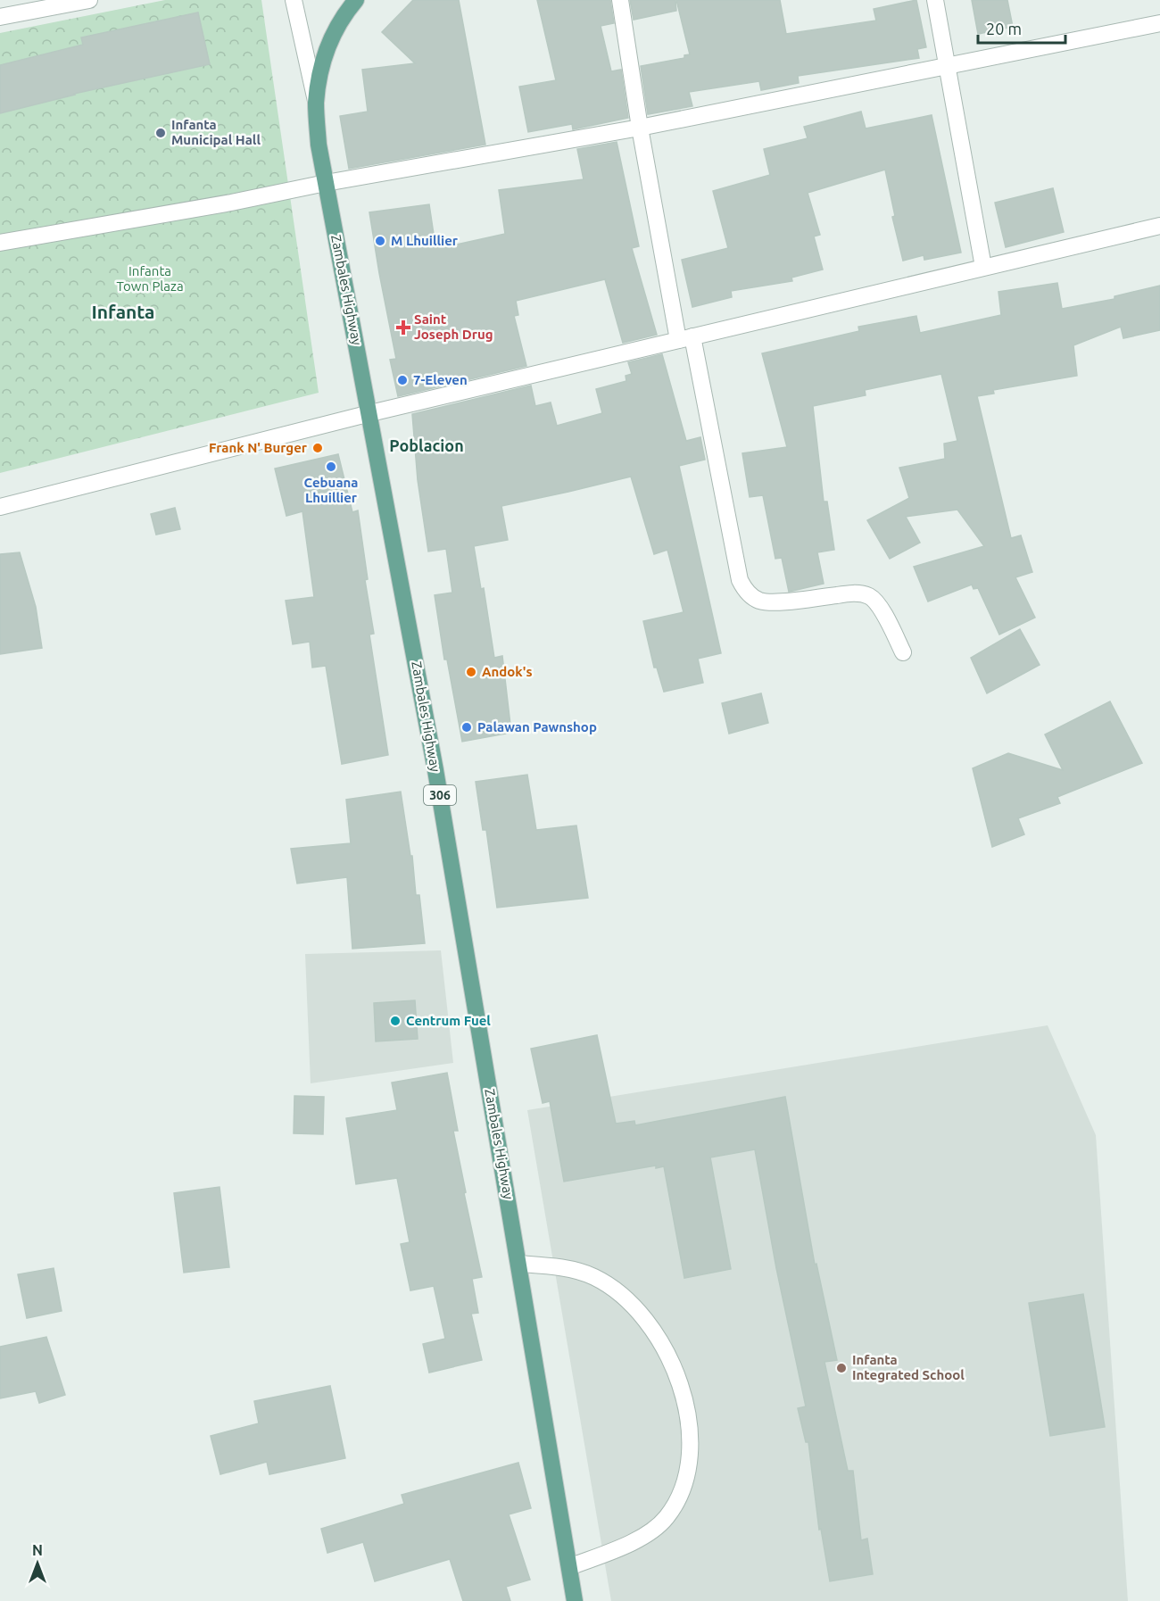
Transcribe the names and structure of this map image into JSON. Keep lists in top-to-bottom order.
{
  "streets": {
    "main road": ["Zambales Highway", "306"]
  },
  "districts": ["Infanta", "Poblacion"],
  "parks": ["Infanta Town Plaza"],
  "places": {
    "other": [
      "Infanta Municipal Hall",
      "M Lhuillier",
      "7-Eleven",
      "Frank N' Burger",
      "Cebuana Lhuillier",
      "Andok's",
      "Palawan Pawnshop",
      "Centrum Fuel",
      "Infanta Integrated School"
    ],
    "health": ["Saint Joseph Drug"]
  },
  "scale_bar": "20 m",
  "north": "top"
}
